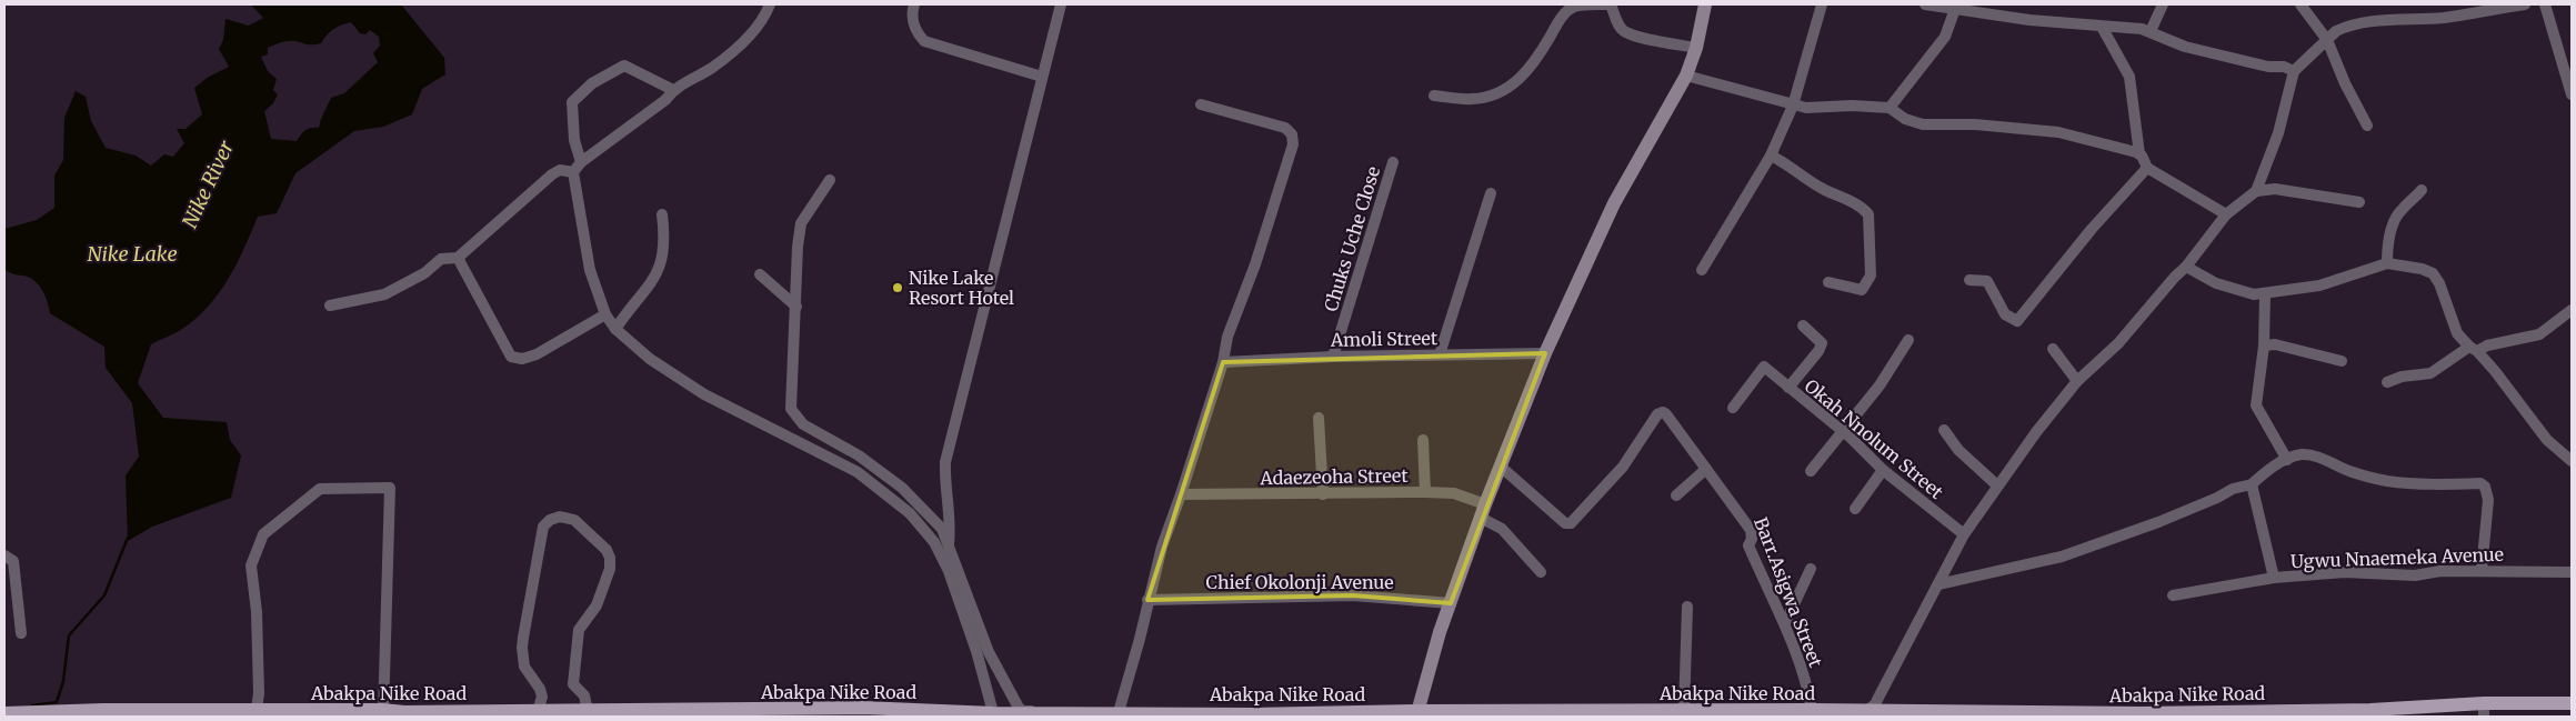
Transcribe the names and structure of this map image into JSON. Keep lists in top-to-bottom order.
{
  "streets": {
    "main road": ["Abakpa Nike Road"],
    "street": [
      "Chuks Uche Close",
      "Amoli Street",
      "Okah Nnolum Street",
      "Adaezeoha Street",
      "Ugwu Nnaemeka Avenue",
      "Chief Okolonji Avenue",
      "Barr.Asigwa Street"
    ]
  },
  "crossings": [
    ["Chuks Uche Close", "Amoli Street"],
    ["Barr.Asigwa Street", "Abakpa Nike Road"]
  ],
  "water": ["Nike River", "Nike Lake"],
  "places": ["Nike Lake Resort Hotel"]
}
